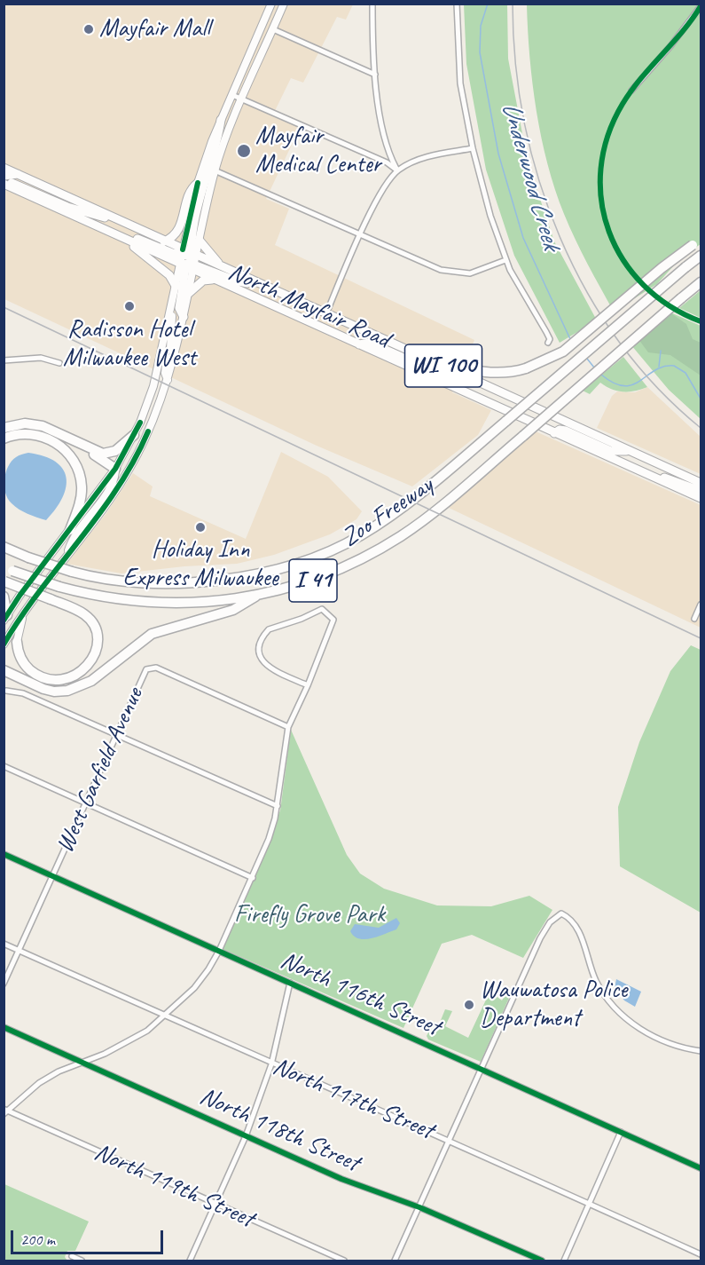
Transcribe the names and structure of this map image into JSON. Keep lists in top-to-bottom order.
{
  "streets": {
    "highway": ["Zoo Freeway", "I 41"],
    "main road": ["North Mayfair Road", "WI 100"],
    "street": [
      "West Garfield Avenue",
      "North 116th Street",
      "North 117th Street",
      "North 118th Street",
      "North 119th Street"
    ]
  },
  "crossings": [
    ["West Garfield Avenue", "North 116th Street"],
    ["West Garfield Avenue", "North 117th Street"]
  ],
  "water": ["Underwood Creek"],
  "parks": ["Firefly Grove Park"],
  "places": [
    "Mayfair Mall",
    "Mayfair Medical Center",
    "Radisson Hotel Milwaukee West",
    "Holiday Inn Express Milwaukee",
    "Wauwatosa Police Department"
  ],
  "scale_bar": "200 m"
}
